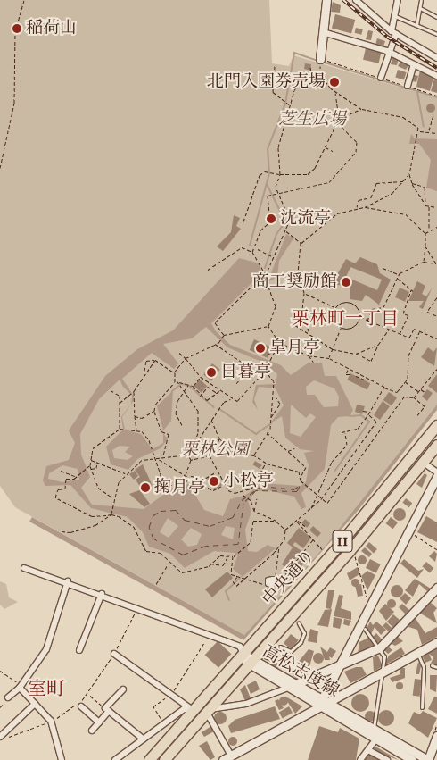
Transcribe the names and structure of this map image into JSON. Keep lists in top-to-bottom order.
{
  "streets": {
    "highway": ["11", "中央通り"],
    "street": ["高松志度線"]
  },
  "crossings": [
    ["11", "中央通り"],
    ["11", "高松志度線"],
    ["中央通り", "高松志度線"]
  ],
  "districts": ["栗林町一丁目", "室町"],
  "parks": ["芝生広場", "栗林公園"],
  "places": [
    "稲荷山",
    "北門入園券売場",
    "沈流亭",
    "商工奨励館",
    "皐月亭",
    "日暮亭",
    "小松亭",
    "掬月亭"
  ]
}
